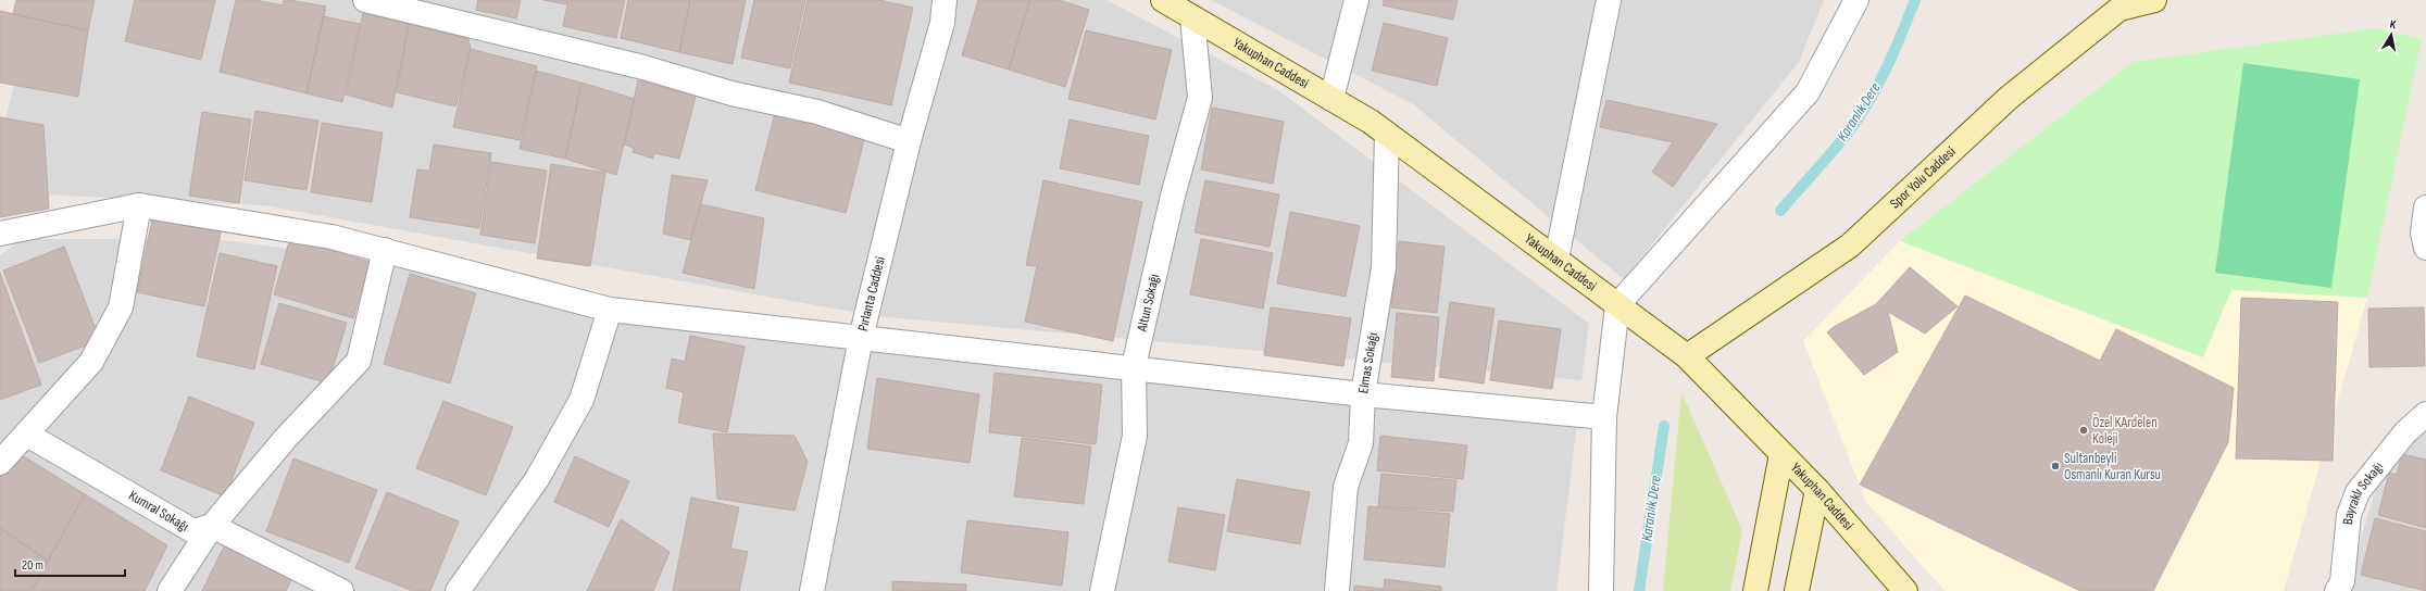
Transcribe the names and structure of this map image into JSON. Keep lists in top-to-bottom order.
{
  "streets": {
    "street": [
      "Yakuphan Caddesi",
      "Spor Yolu Caddesi",
      "Pırlanta Caddesi",
      "Altun Sokağı",
      "Elmas Sokağı",
      "Bayraklı Sokağı",
      "Kumral Sokağı"
    ]
  },
  "crossings": [
    ["Yakuphan Caddesi", "Spor Yolu Caddesi"],
    ["Yakuphan Caddesi", "Altun Sokağı"],
    ["Yakuphan Caddesi", "Elmas Sokağı"]
  ],
  "water": ["Karanlık Dere"],
  "places": ["Özel KArdelen Koleji", "Sultanbeyli Osmanlı Kuran Kursu"],
  "scale_bar": "20 m",
  "north": "top"
}
